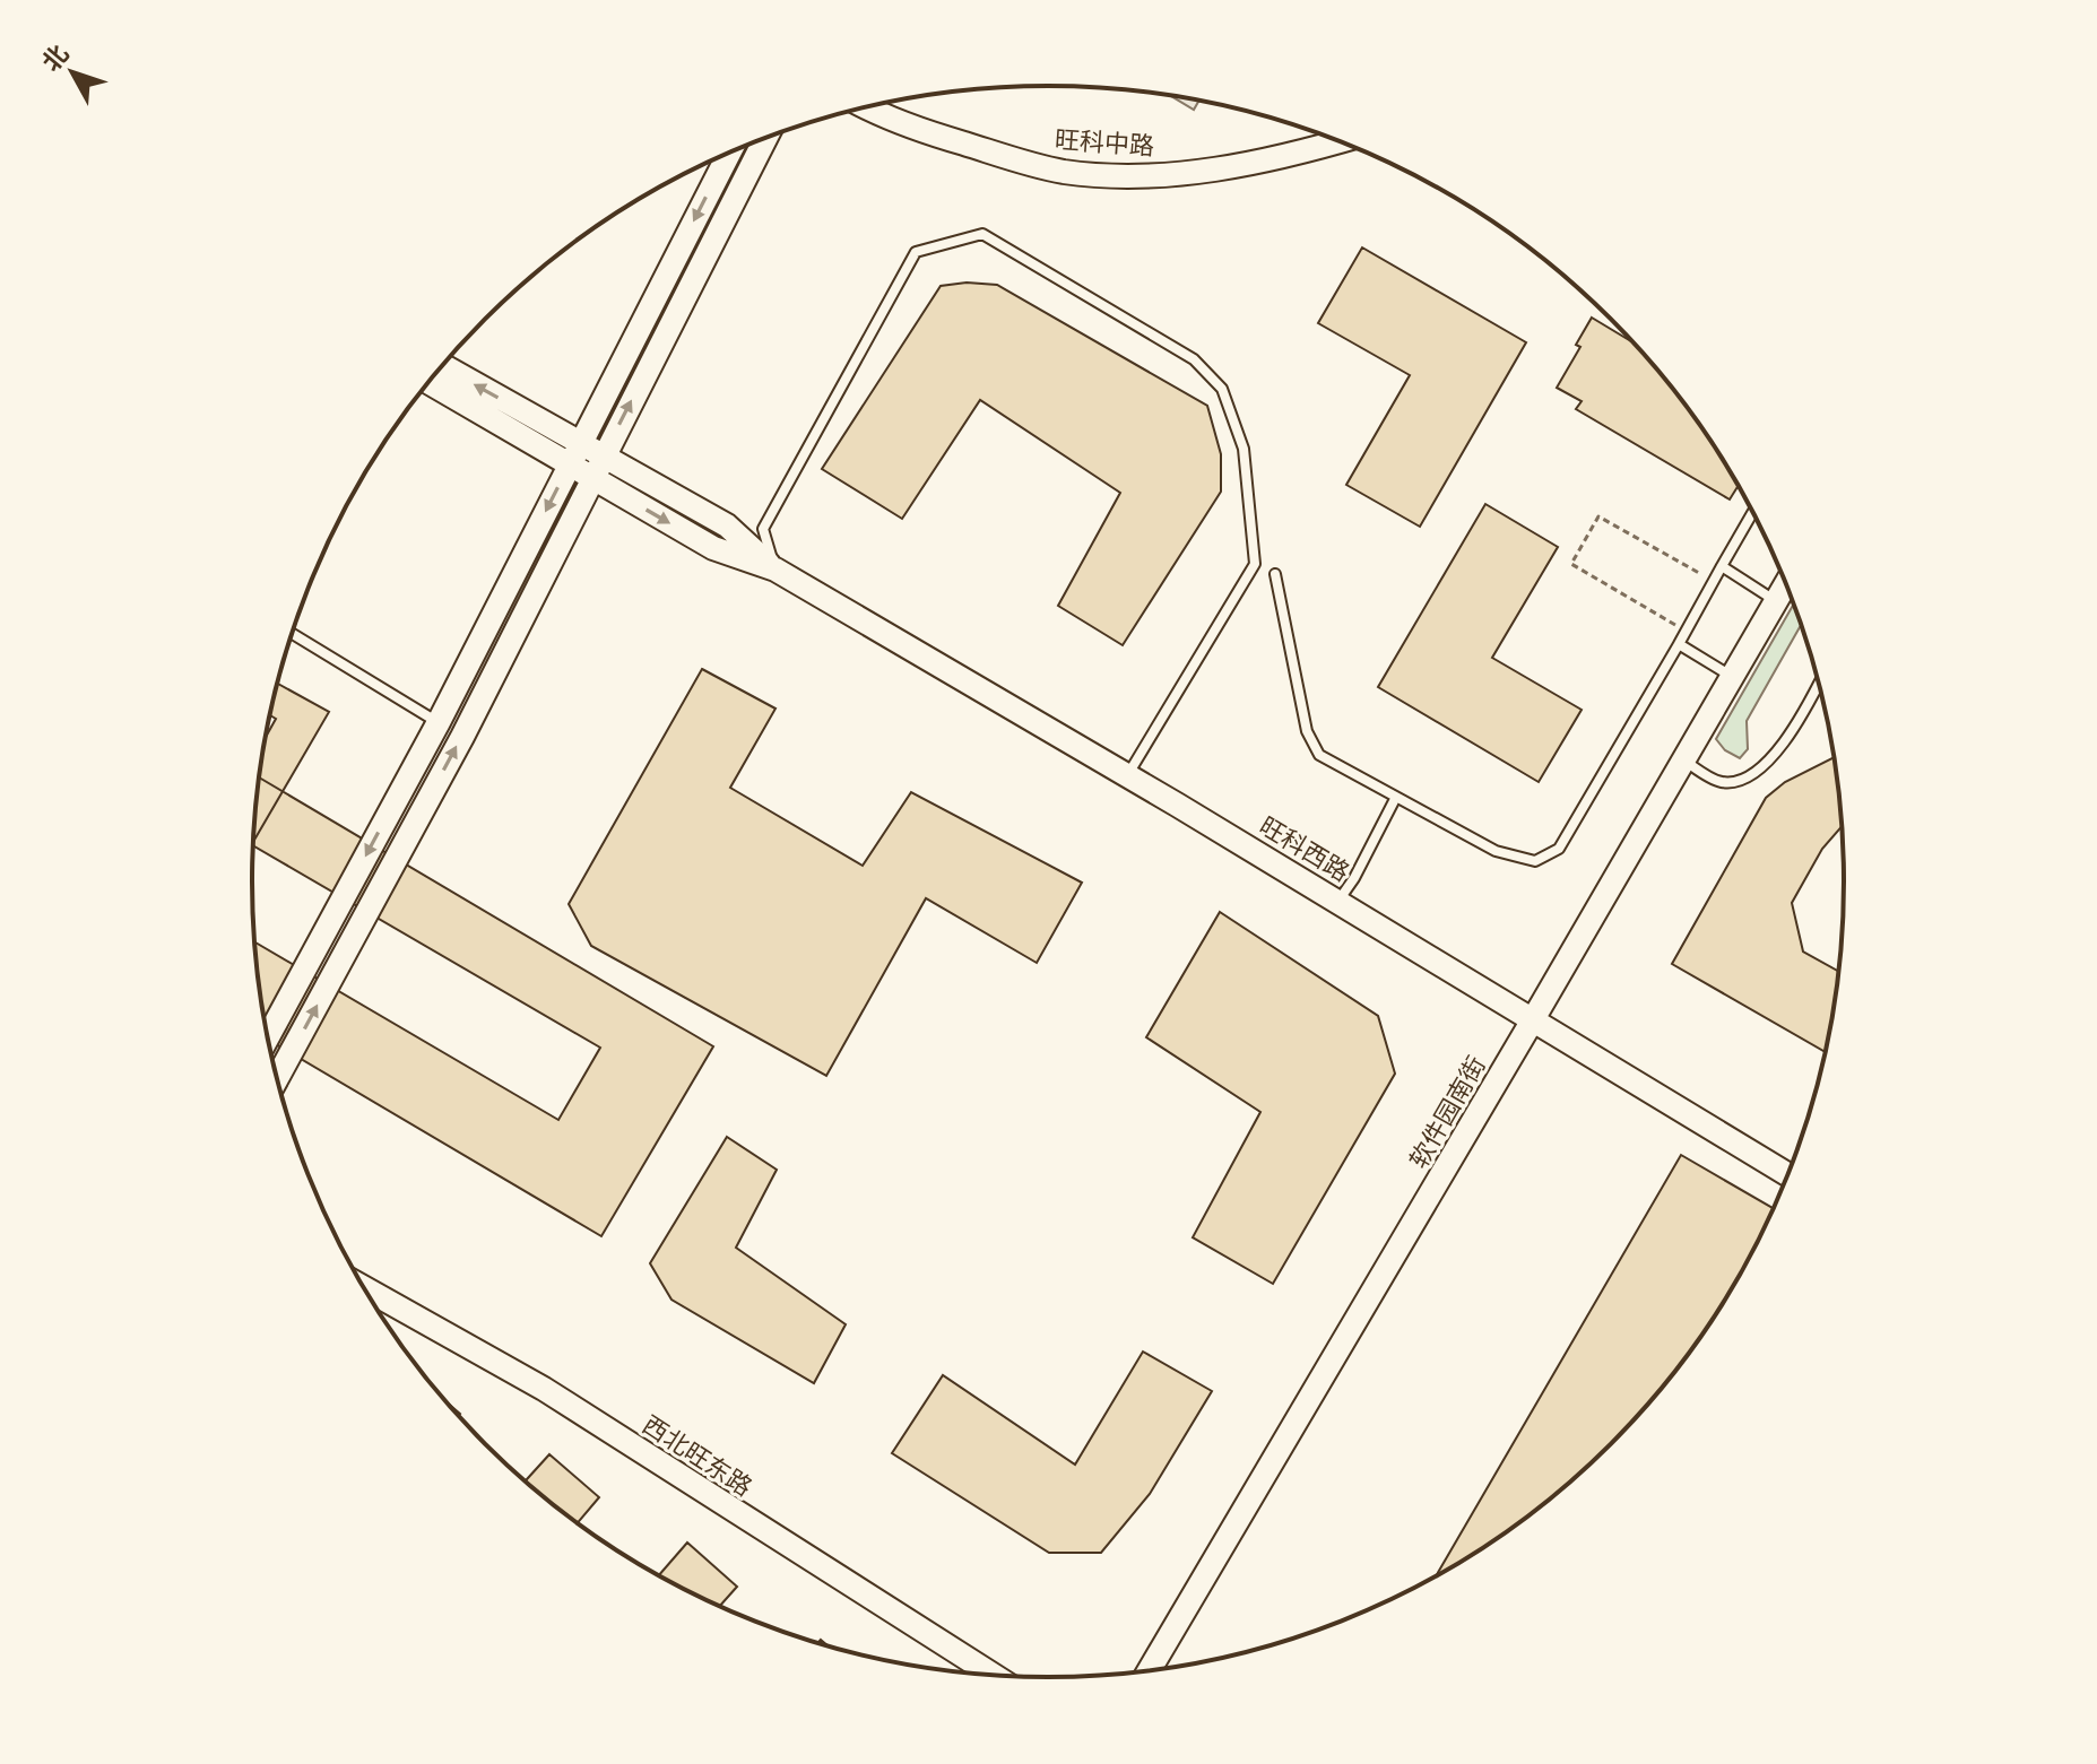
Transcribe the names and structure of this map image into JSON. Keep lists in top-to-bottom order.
{
  "streets": {
    "street": [
      "旺科中路",
      "旺科西路",
      "软件园南街",
      "西北旺东路"
    ]
  },
  "crossings": [
    ["旺科西路", "软件园南街"]
  ],
  "north": "top left"
}
